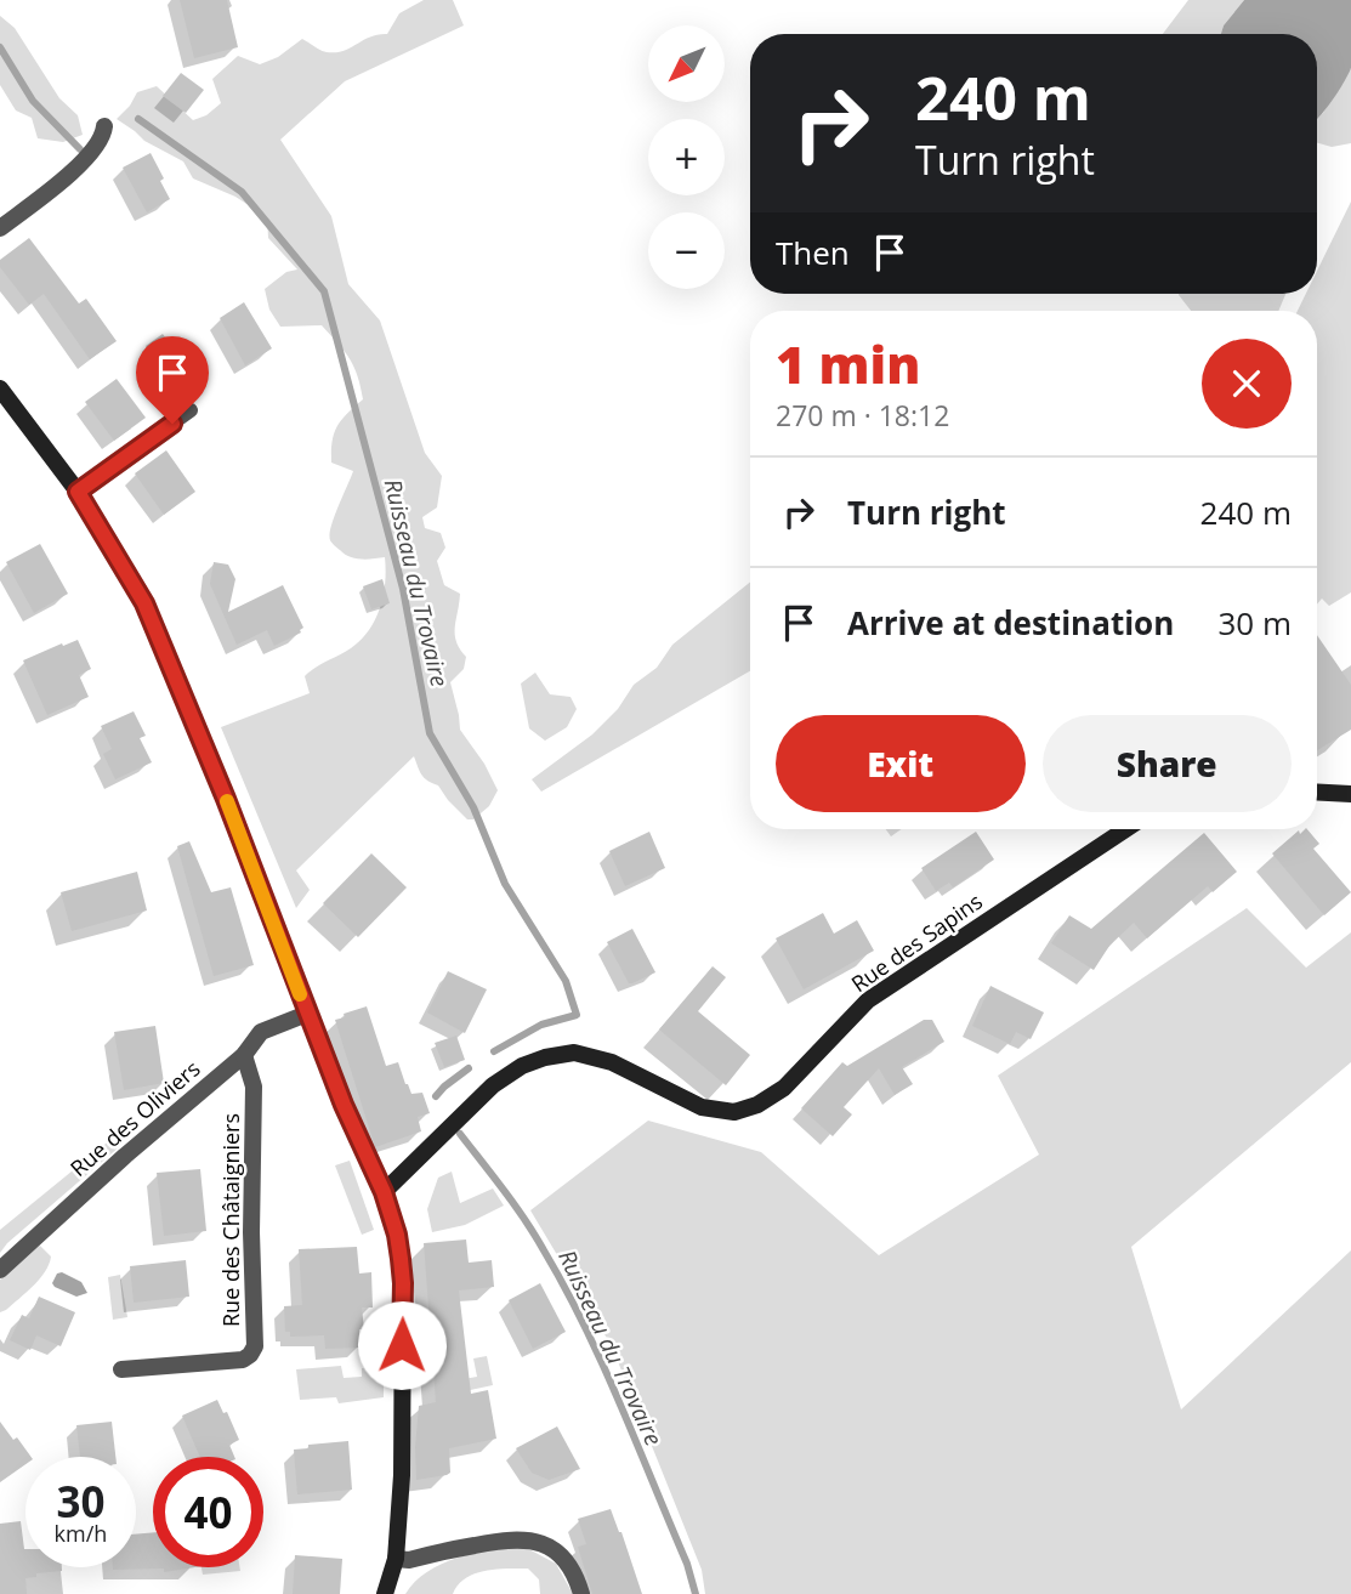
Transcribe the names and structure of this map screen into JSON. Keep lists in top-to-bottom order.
{
  "streets": {
    "street": ["Rue des Sapins", "Rue des Oliviers", "Rue des Châtaigniers"]
  },
  "crossings": [
    ["Rue des Oliviers", "Rue des Châtaigniers"]
  ],
  "water": ["Ruisseau du Trovaire"],
  "north": "bottom left",
  "page": {
    "map_buttons": ["+", "−"],
    "turn": ["240 m", "Turn right"],
    "then": "Then",
    "heading": ["1 min", "270 m · 18:12"],
    "list": [
      {
        "name": "Turn right",
        "value": "240 m"
      },
      {
        "name": "Arrive at destination",
        "value": "30 m"
      }
    ],
    "buttons": ["Exit", "Share"],
    "speed": "30 km/h",
    "limit": "40"
  }
}
